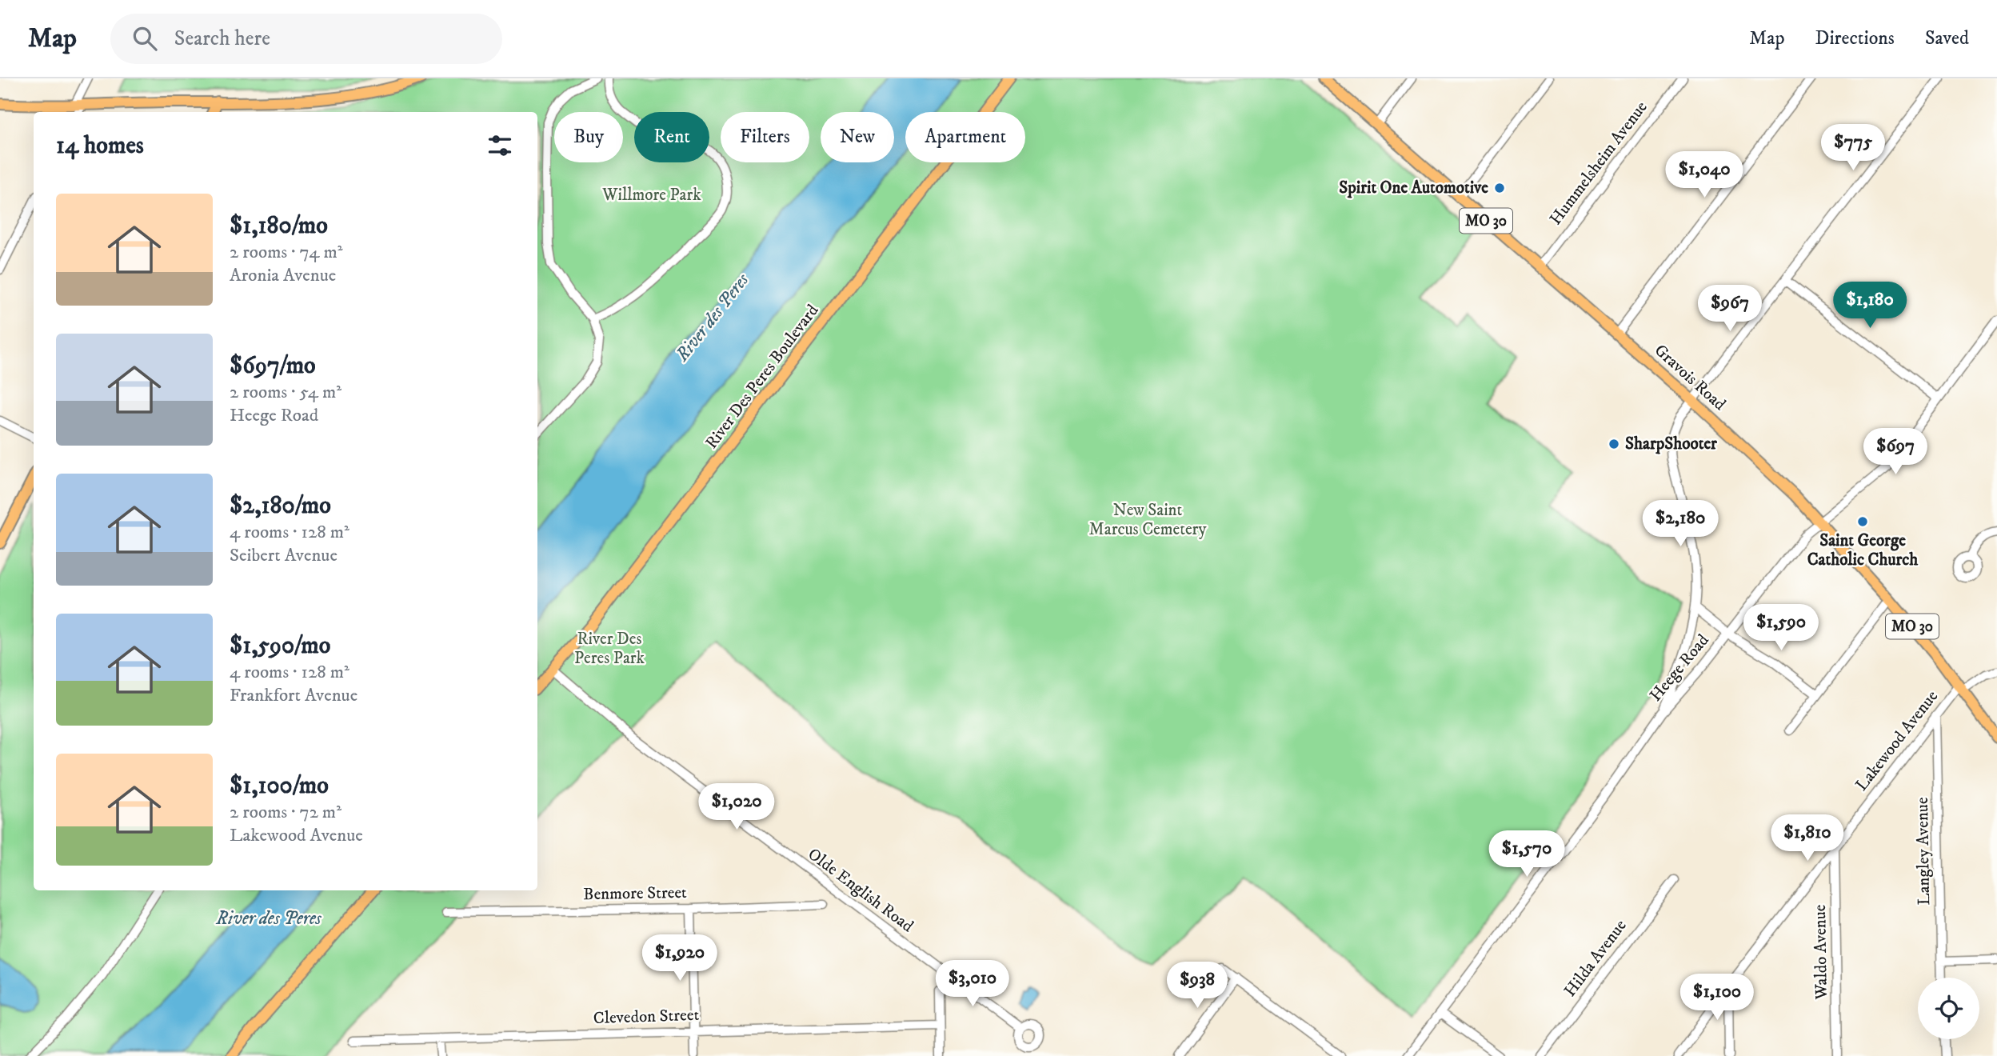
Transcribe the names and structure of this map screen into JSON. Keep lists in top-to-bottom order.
{
  "streets": {
    "main road": ["MO 30", "River Des Peres Boulevard", "Gravois Road"],
    "street": [
      "Hummelsheim Avenue",
      "Heege Road",
      "Lakewood Avenue",
      "Langley Avenue",
      "Olde English Road",
      "Benmore Street",
      "Waldo Avenue",
      "Hilda Avenue",
      "Clevedon Street"
    ]
  },
  "crossings": [
    ["Hummelsheim Avenue", "Gravois Road"],
    ["River Des Peres Boulevard", "Olde English Road"],
    ["Gravois Road", "Heege Road"],
    ["Gravois Road", "Lakewood Avenue"],
    ["Lakewood Avenue", "Langley Avenue"],
    ["Lakewood Avenue", "Waldo Avenue"]
  ],
  "water": ["River des Peres"],
  "parks": ["Willmore Park", "New Saint Marcus Cemetery", "River Des Peres Park"],
  "places": ["Spirit One Automotive", "SharpShooter", "Saint George Catholic Church"],
  "page": {
    "header": "Map",
    "search": "Search here",
    "nav": ["Map", "Directions", "Saved"],
    "chip": [
      "Buy",
      "Rent",
      "Filters",
      "New",
      "Apartment"
    ],
    "heading": "14 homes",
    "price": [
      "$775",
      "$1,040",
      "$1,180",
      "$967",
      "$697",
      "$2,180",
      "$1,590",
      "$1,020",
      "$1,810",
      "$1,570",
      "$1,920",
      "$3,010",
      "$938",
      "$1,100"
    ],
    "list": [
      {
        "name": "$1,180/mo",
        "note": "2 rooms · 74 m² · Aronia Avenue"
      },
      {
        "name": "$697/mo",
        "note": "2 rooms · 54 m² · Heege Road"
      },
      {
        "name": "$2,180/mo",
        "note": "4 rooms · 128 m² · Seibert Avenue"
      },
      {
        "name": "$1,590/mo",
        "note": "4 rooms · 128 m² · Frankfort Avenue"
      },
      {
        "name": "$1,100/mo",
        "note": "2 rooms · 72 m² · Lakewood Avenue"
      }
    ]
  }
}
